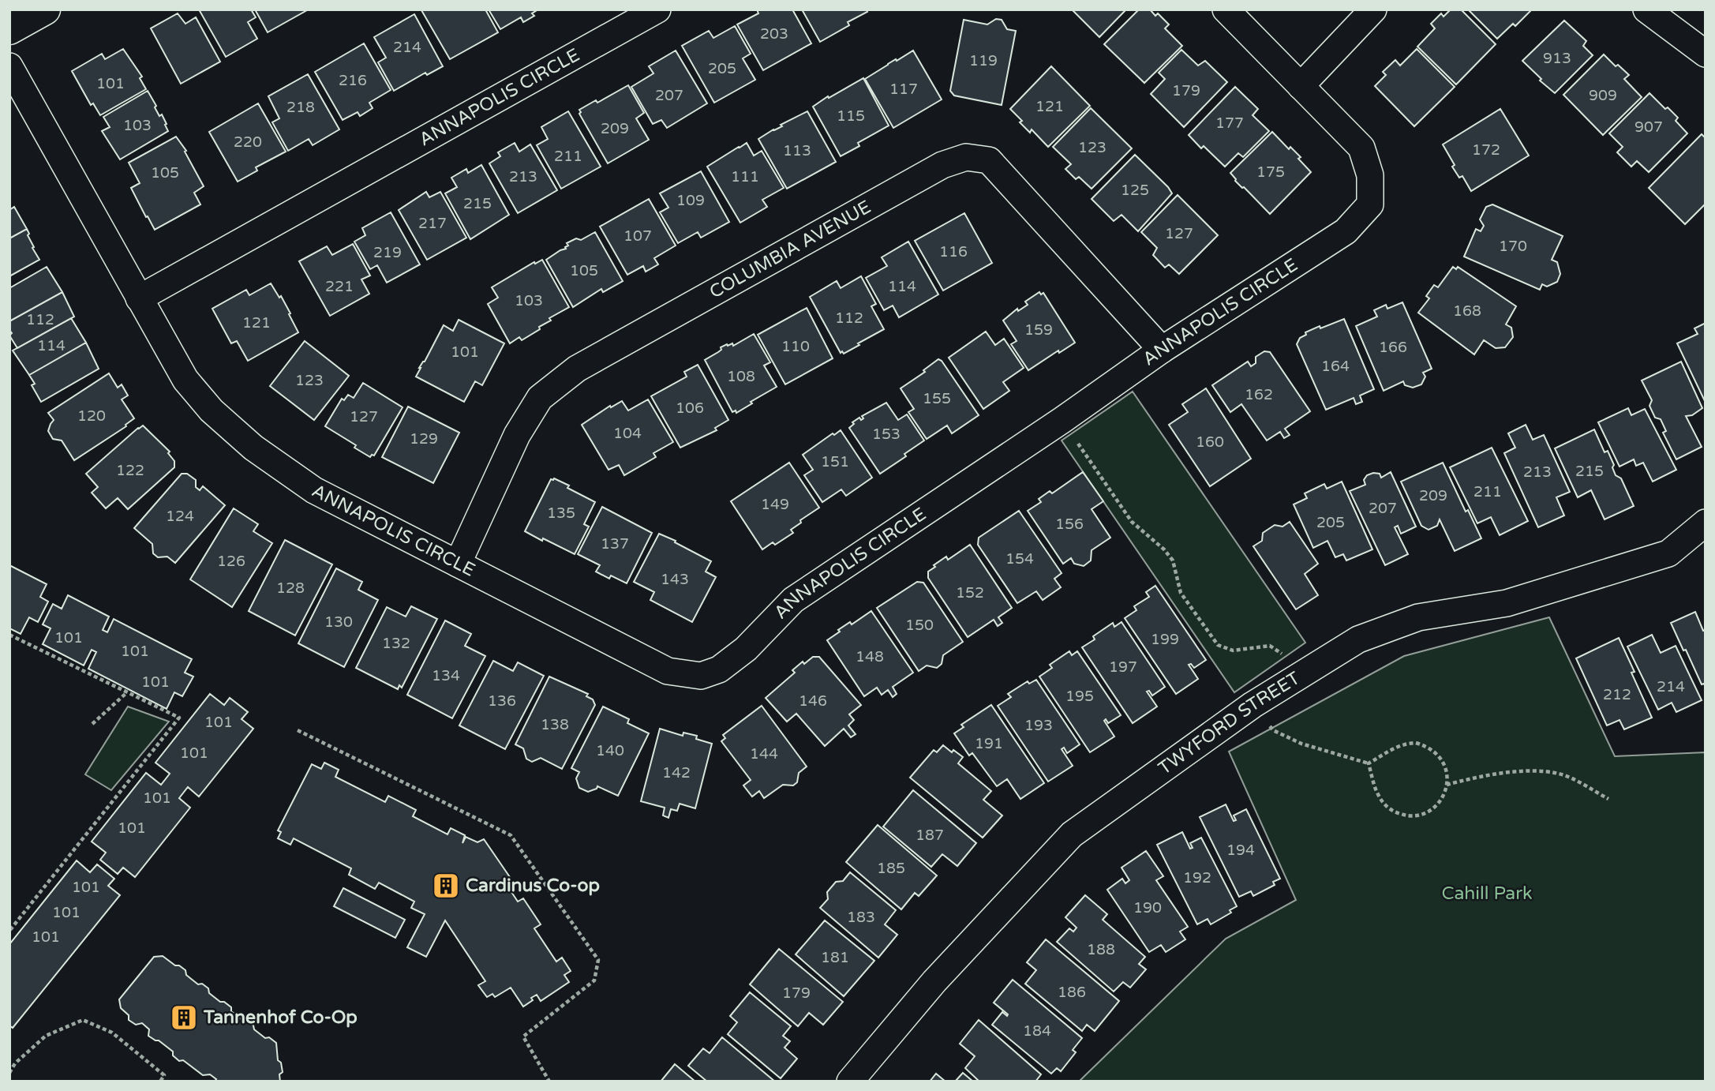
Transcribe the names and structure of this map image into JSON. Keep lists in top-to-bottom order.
{
  "streets": {
    "street": ["ANNAPOLIS CIRCLE", "COLUMBIA AVENUE", "TWYFORD STREET"]
  },
  "crossings": [
    ["ANNAPOLIS CIRCLE", "COLUMBIA AVENUE"]
  ],
  "parks": ["Cahill Park"],
  "places": {
    "building": ["Cardinus Co-op", "Tannenhof Co-Op"]
  },
  "house_numbers": [
    "203",
    "214",
    "913",
    "119",
    "205",
    "216",
    "101",
    "117",
    "179",
    "207",
    "909",
    "121",
    "218",
    "115",
    "177",
    "103",
    "907",
    "209",
    "220",
    "123",
    "172",
    "113",
    "211",
    "175",
    "105",
    "213",
    "111",
    "125",
    "109",
    "215",
    "217",
    "127",
    "107",
    "170",
    "116",
    "219",
    "105",
    "221",
    "114",
    "103",
    "168",
    "112",
    "112",
    "121",
    "159",
    "114",
    "110",
    "166",
    "101",
    "164",
    "108",
    "123",
    "162",
    "155",
    "106",
    "120",
    "127",
    "104",
    "153",
    "129",
    "160",
    "151",
    "122",
    "215",
    "213",
    "211",
    "209",
    "149",
    "207",
    "135",
    "124",
    "205",
    "156",
    "137",
    "154",
    "126",
    "143",
    "128",
    "152",
    "130",
    "150",
    "101",
    "199",
    "132",
    "101",
    "148",
    "197",
    "134",
    "101",
    "214",
    "212",
    "195",
    "136",
    "146",
    "101",
    "138",
    "193",
    "191",
    "140",
    "101",
    "144",
    "142",
    "101",
    "101",
    "187",
    "194",
    "185",
    "192",
    "101",
    "190",
    "101",
    "183",
    "101",
    "188",
    "181",
    "186",
    "179",
    "184"
  ]
}
